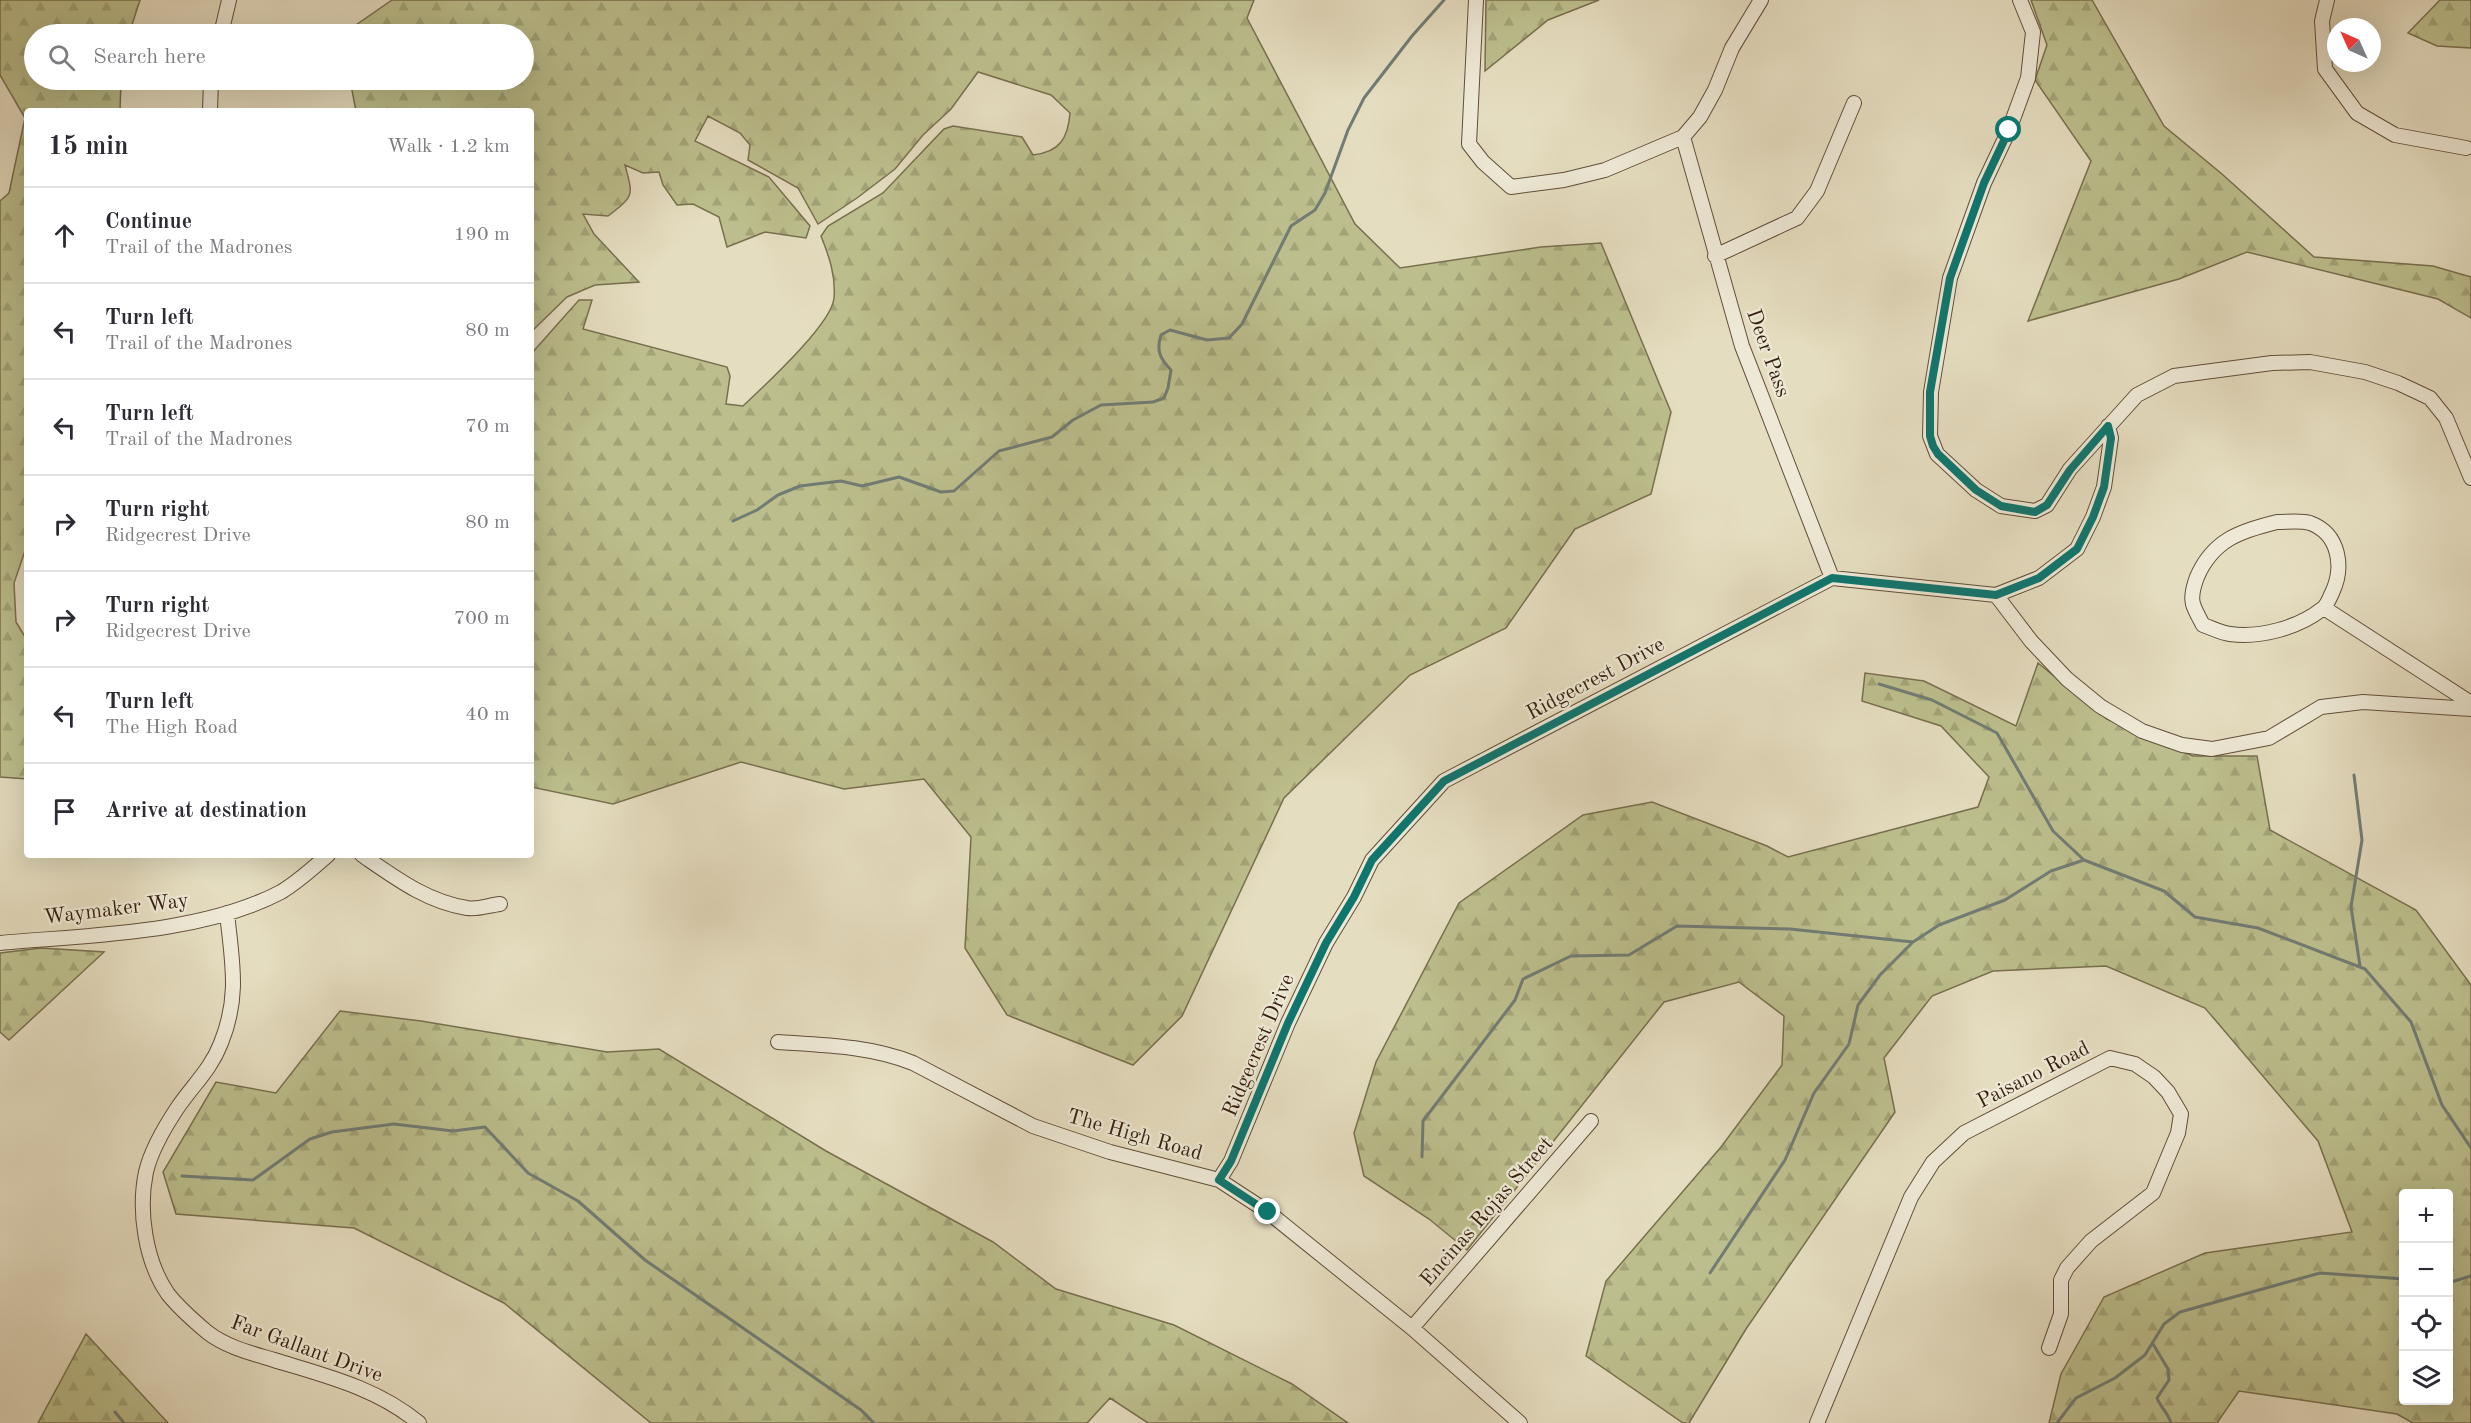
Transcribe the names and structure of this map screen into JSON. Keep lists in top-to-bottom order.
{
  "streets": {
    "street": [
      "Deer Pass",
      "Ridgecrest Drive",
      "Waymaker Way",
      "Paisano Road",
      "The High Road",
      "Encinas Rojas Street",
      "Far Gallant Drive"
    ]
  },
  "crossings": [
    ["Deer Pass", "Ridgecrest Drive"],
    ["Ridgecrest Drive", "The High Road"],
    ["Waymaker Way", "Far Gallant Drive"],
    ["The High Road", "Encinas Rojas Street"]
  ],
  "north": "top left",
  "page": {
    "search": "Search here",
    "heading": ["15 min", "Walk · 1.2 km"],
    "list": [
      ["Continue", "Trail of the Madrones", "190 m"],
      ["Turn left", "Trail of the Madrones", "80 m"],
      ["Turn left", "Trail of the Madrones", "70 m"],
      ["Turn right", "Ridgecrest Drive", "80 m"],
      ["Turn right", "Ridgecrest Drive", "700 m"],
      ["Turn left", "The High Road", "40 m"],
      "Arrive at destination"
    ],
    "map_buttons": ["+", "−"]
  }
}
